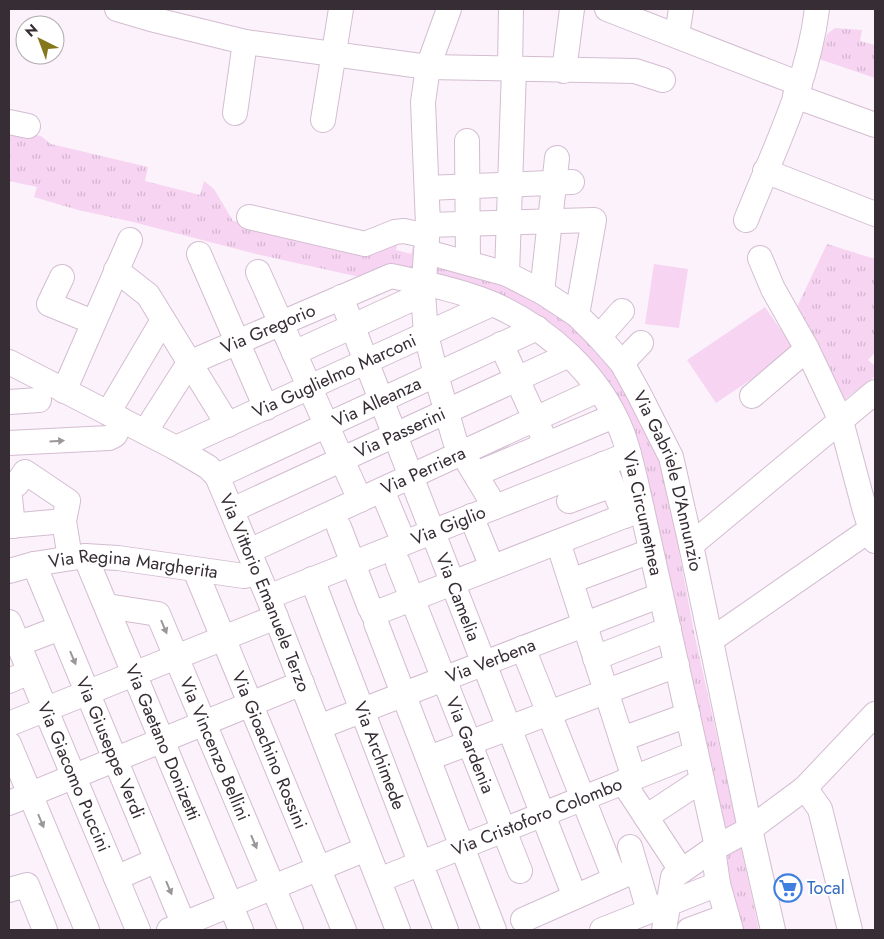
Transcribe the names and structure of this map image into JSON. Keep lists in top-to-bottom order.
{
  "streets": {
    "street": [
      "Via Gregorio",
      "Via Guglielmo Marconi",
      "Via Alleanza",
      "Via Passerini",
      "Via Perriera",
      "Via Gabriele D'Annunzio",
      "Via Circumetnea",
      "Via Giglio",
      "Via Regina Margherita",
      "Via Vittorio Emanuele Terzo",
      "Via Camelia",
      "Via Verbena",
      "Via Gaetano Donizetti",
      "Via Gardenia",
      "Via Giuseppe Verdi",
      "Via Vincenzo Bellini",
      "Via Gioachino Rossini",
      "Via Archimede",
      "Via Giacomo Puccini",
      "Via Cristoforo Colombo"
    ]
  },
  "crossings": [
    ["Via Gregorio", "Via Gabriele D'Annunzio"],
    ["Via Gregorio", "Via Circumetnea"],
    ["Via Gregorio", "Via Camelia"],
    ["Via Guglielmo Marconi", "Via Circumetnea"],
    ["Via Guglielmo Marconi", "Via Vittorio Emanuele Terzo"],
    ["Via Guglielmo Marconi", "Via Camelia"],
    ["Via Alleanza", "Via Circumetnea"],
    ["Via Alleanza", "Via Vittorio Emanuele Terzo"],
    ["Via Alleanza", "Via Camelia"],
    ["Via Passerini", "Via Circumetnea"],
    ["Via Passerini", "Via Vittorio Emanuele Terzo"],
    ["Via Passerini", "Via Camelia"],
    ["Via Perriera", "Via Circumetnea"],
    ["Via Perriera", "Via Vittorio Emanuele Terzo"],
    ["Via Perriera", "Via Camelia"],
    ["Via Perriera", "Via Gardenia"],
    ["Via Gabriele D'Annunzio", "Via Circumetnea"],
    ["Via Circumetnea", "Via Giglio"],
    ["Via Circumetnea", "Via Verbena"],
    ["Via Circumetnea", "Via Cristoforo Colombo"],
    ["Via Giglio", "Via Vittorio Emanuele Terzo"],
    ["Via Giglio", "Via Camelia"],
    ["Via Giglio", "Via Gaetano Donizetti"],
    ["Via Giglio", "Via Gardenia"],
    ["Via Giglio", "Via Giuseppe Verdi"],
    ["Via Giglio", "Via Vincenzo Bellini"],
    ["Via Giglio", "Via Gioachino Rossini"],
    ["Via Giglio", "Via Archimede"],
    ["Via Giglio", "Via Giacomo Puccini"],
    ["Via Regina Margherita", "Via Vittorio Emanuele Terzo"],
    ["Via Regina Margherita", "Via Gaetano Donizetti"],
    ["Via Regina Margherita", "Via Giuseppe Verdi"],
    ["Via Regina Margherita", "Via Gioachino Rossini"],
    ["Via Vittorio Emanuele Terzo", "Via Verbena"],
    ["Via Vittorio Emanuele Terzo", "Via Cristoforo Colombo"],
    ["Via Camelia", "Via Verbena"],
    ["Via Camelia", "Via Cristoforo Colombo"],
    ["Via Verbena", "Via Gardenia"],
    ["Via Verbena", "Via Archimede"],
    ["Via Gaetano Donizetti", "Via Vincenzo Bellini"],
    ["Via Gardenia", "Via Cristoforo Colombo"],
    ["Via Archimede", "Via Cristoforo Colombo"]
  ],
  "places": {
    "supermarket": ["Tocal"]
  },
  "north": "top left"
}
